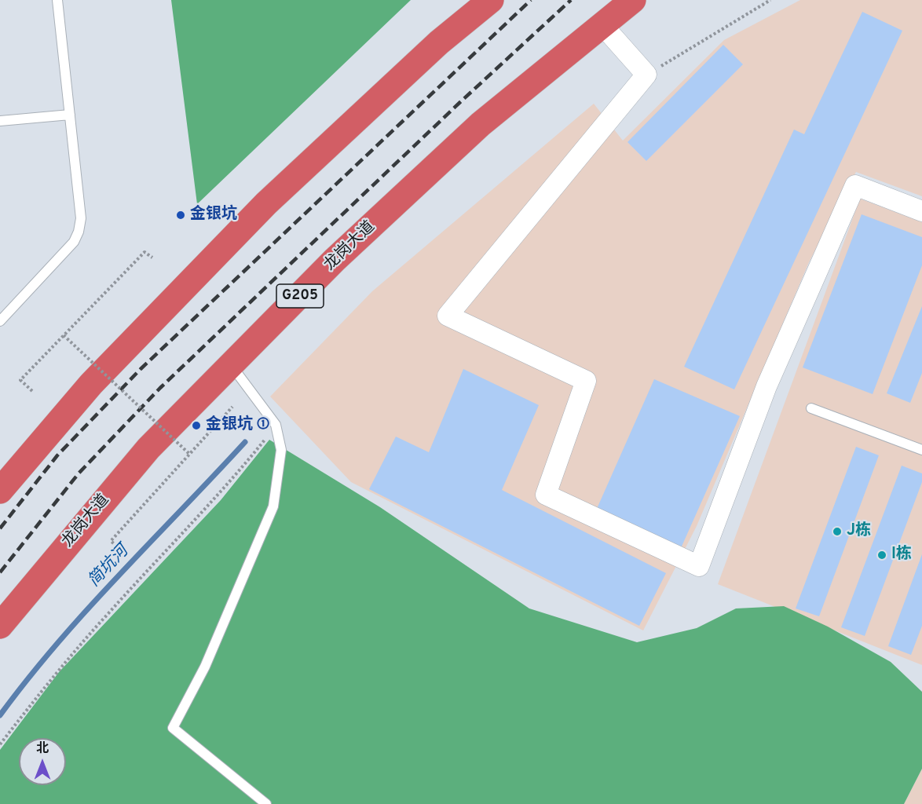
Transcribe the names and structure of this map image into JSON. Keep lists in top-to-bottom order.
{
  "streets": {
    "highway": ["龙岗大道", "G205"]
  },
  "water": ["简坑河"],
  "places": [
    "金银坑",
    "金银坑 ①",
    "J栋",
    "I栋"
  ],
  "north": "top"
}
